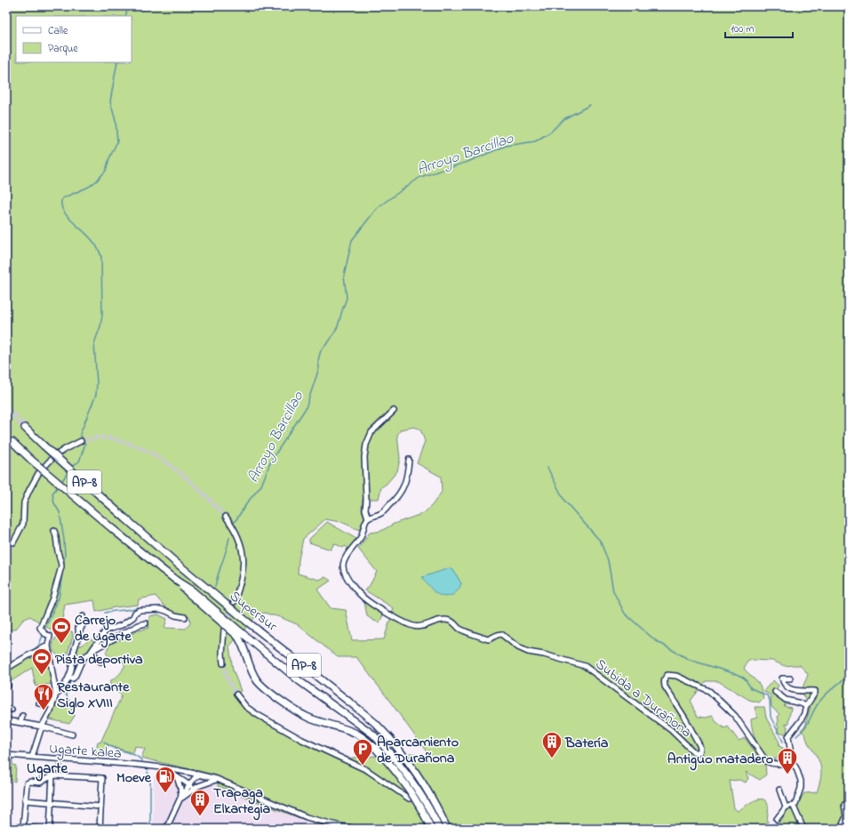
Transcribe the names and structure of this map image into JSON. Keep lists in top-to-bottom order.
{
  "streets": {
    "highway": ["AP-8", "Supersur"],
    "street": ["Subida a Durañona", "Ugarte kalea"]
  },
  "crossings": [
    ["AP-8", "Supersur"]
  ],
  "districts": ["Ugarte"],
  "water": ["Arroyo Barcillao"],
  "places": {
    "sports": ["Carrejo de Ugarte", "Pista deportiva"],
    "restaurant": ["Restaurante Siglo XVIII"],
    "building": ["Batería", "Antiguo matadero", "Trapaga Elkartegia"],
    "parking": ["Aparcamiento de Durañona"],
    "fuel station": ["Moeve"]
  },
  "legend": ["Calle", "Parque"],
  "scale_bar": "100 m"
}
